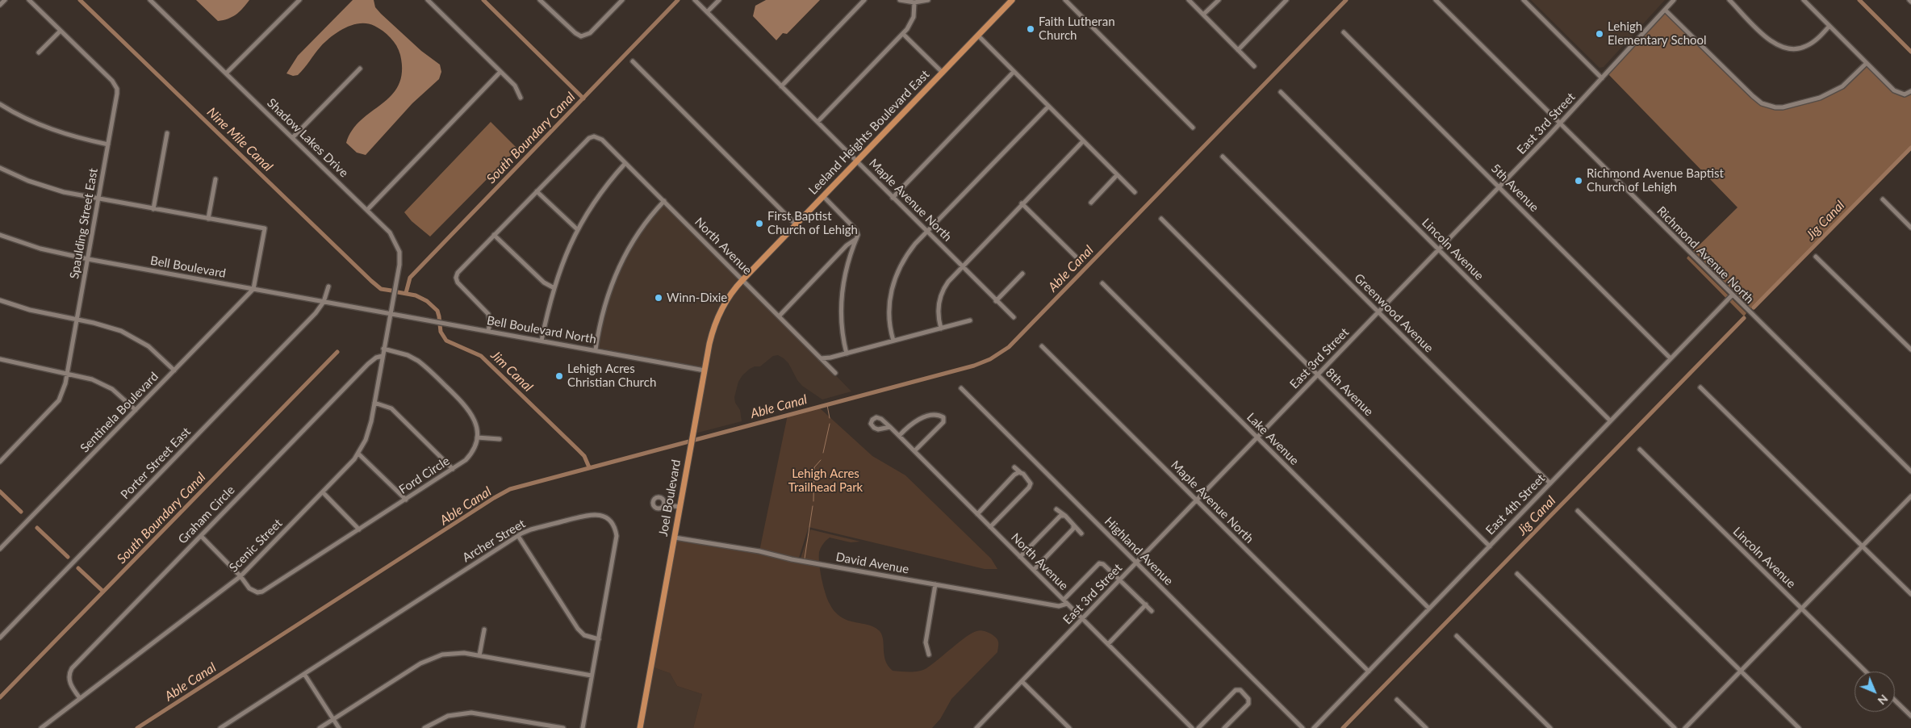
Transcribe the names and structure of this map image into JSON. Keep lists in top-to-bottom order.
{
  "streets": {
    "main road": ["Leeland Heights Boulevard East", "Joel Boulevard"],
    "street": [
      "East 3rd Street",
      "Shadow Lakes Drive",
      "5th Avenue",
      "Maple Avenue North",
      "Spaulding Street East",
      "North Avenue",
      "Lincoln Avenue",
      "Richmond Avenue North",
      "Bell Boulevard",
      "Greenwood Avenue",
      "Bell Boulevard North",
      "8th Avenue",
      "Sentinela Boulevard",
      "Lake Avenue",
      "Porter Street East",
      "Ford Circle",
      "East 4th Street",
      "Graham Circle",
      "Archer Street",
      "Scenic Street",
      "Highland Avenue",
      "David Avenue"
    ]
  },
  "crossings": [
    ["East 3rd Street", "5th Avenue"],
    ["East 3rd Street", "Maple Avenue North"],
    ["East 3rd Street", "North Avenue"],
    ["East 3rd Street", "Lincoln Avenue"],
    ["East 3rd Street", "Richmond Avenue North"],
    ["East 3rd Street", "Greenwood Avenue"],
    ["East 3rd Street", "8th Avenue"],
    ["East 3rd Street", "Lake Avenue"],
    ["East 3rd Street", "Highland Avenue"],
    ["Leeland Heights Boulevard East", "Maple Avenue North"],
    ["Leeland Heights Boulevard East", "North Avenue"],
    ["Leeland Heights Boulevard East", "Joel Boulevard"],
    ["Shadow Lakes Drive", "Bell Boulevard North"],
    ["Shadow Lakes Drive", "Scenic Street"],
    ["5th Avenue", "East 4th Street"],
    ["Maple Avenue North", "East 4th Street"],
    ["Spaulding Street East", "Bell Boulevard"],
    ["North Avenue", "Joel Boulevard"],
    ["North Avenue", "David Avenue"],
    ["Lincoln Avenue", "East 4th Street"],
    ["Richmond Avenue North", "East 4th Street"],
    ["Bell Boulevard", "Bell Boulevard North"],
    ["Bell Boulevard", "Sentinela Boulevard"],
    ["Bell Boulevard", "Porter Street East"],
    ["Greenwood Avenue", "East 4th Street"],
    ["Bell Boulevard North", "Joel Boulevard"],
    ["Bell Boulevard North", "Scenic Street"],
    ["8th Avenue", "East 4th Street"],
    ["Lake Avenue", "East 4th Street"],
    ["Ford Circle", "Scenic Street"],
    ["Joel Boulevard", "David Avenue"],
    ["Graham Circle", "Scenic Street"]
  ],
  "water": [
    "South Boundary Canal",
    "Nine Mile Canal",
    "Jig Canal",
    "Able Canal",
    "Jim Canal"
  ],
  "parks": ["Lehigh Acres Trailhead Park"],
  "places": [
    "Faith Lutheran Church",
    "Lehigh Elementary School",
    "Richmond Avenue Baptist Church of Lehigh",
    "First Baptist Church of Lehigh",
    "Winn-Dixie",
    "Lehigh Acres Christian Church"
  ],
  "north": "bottom right"
}
